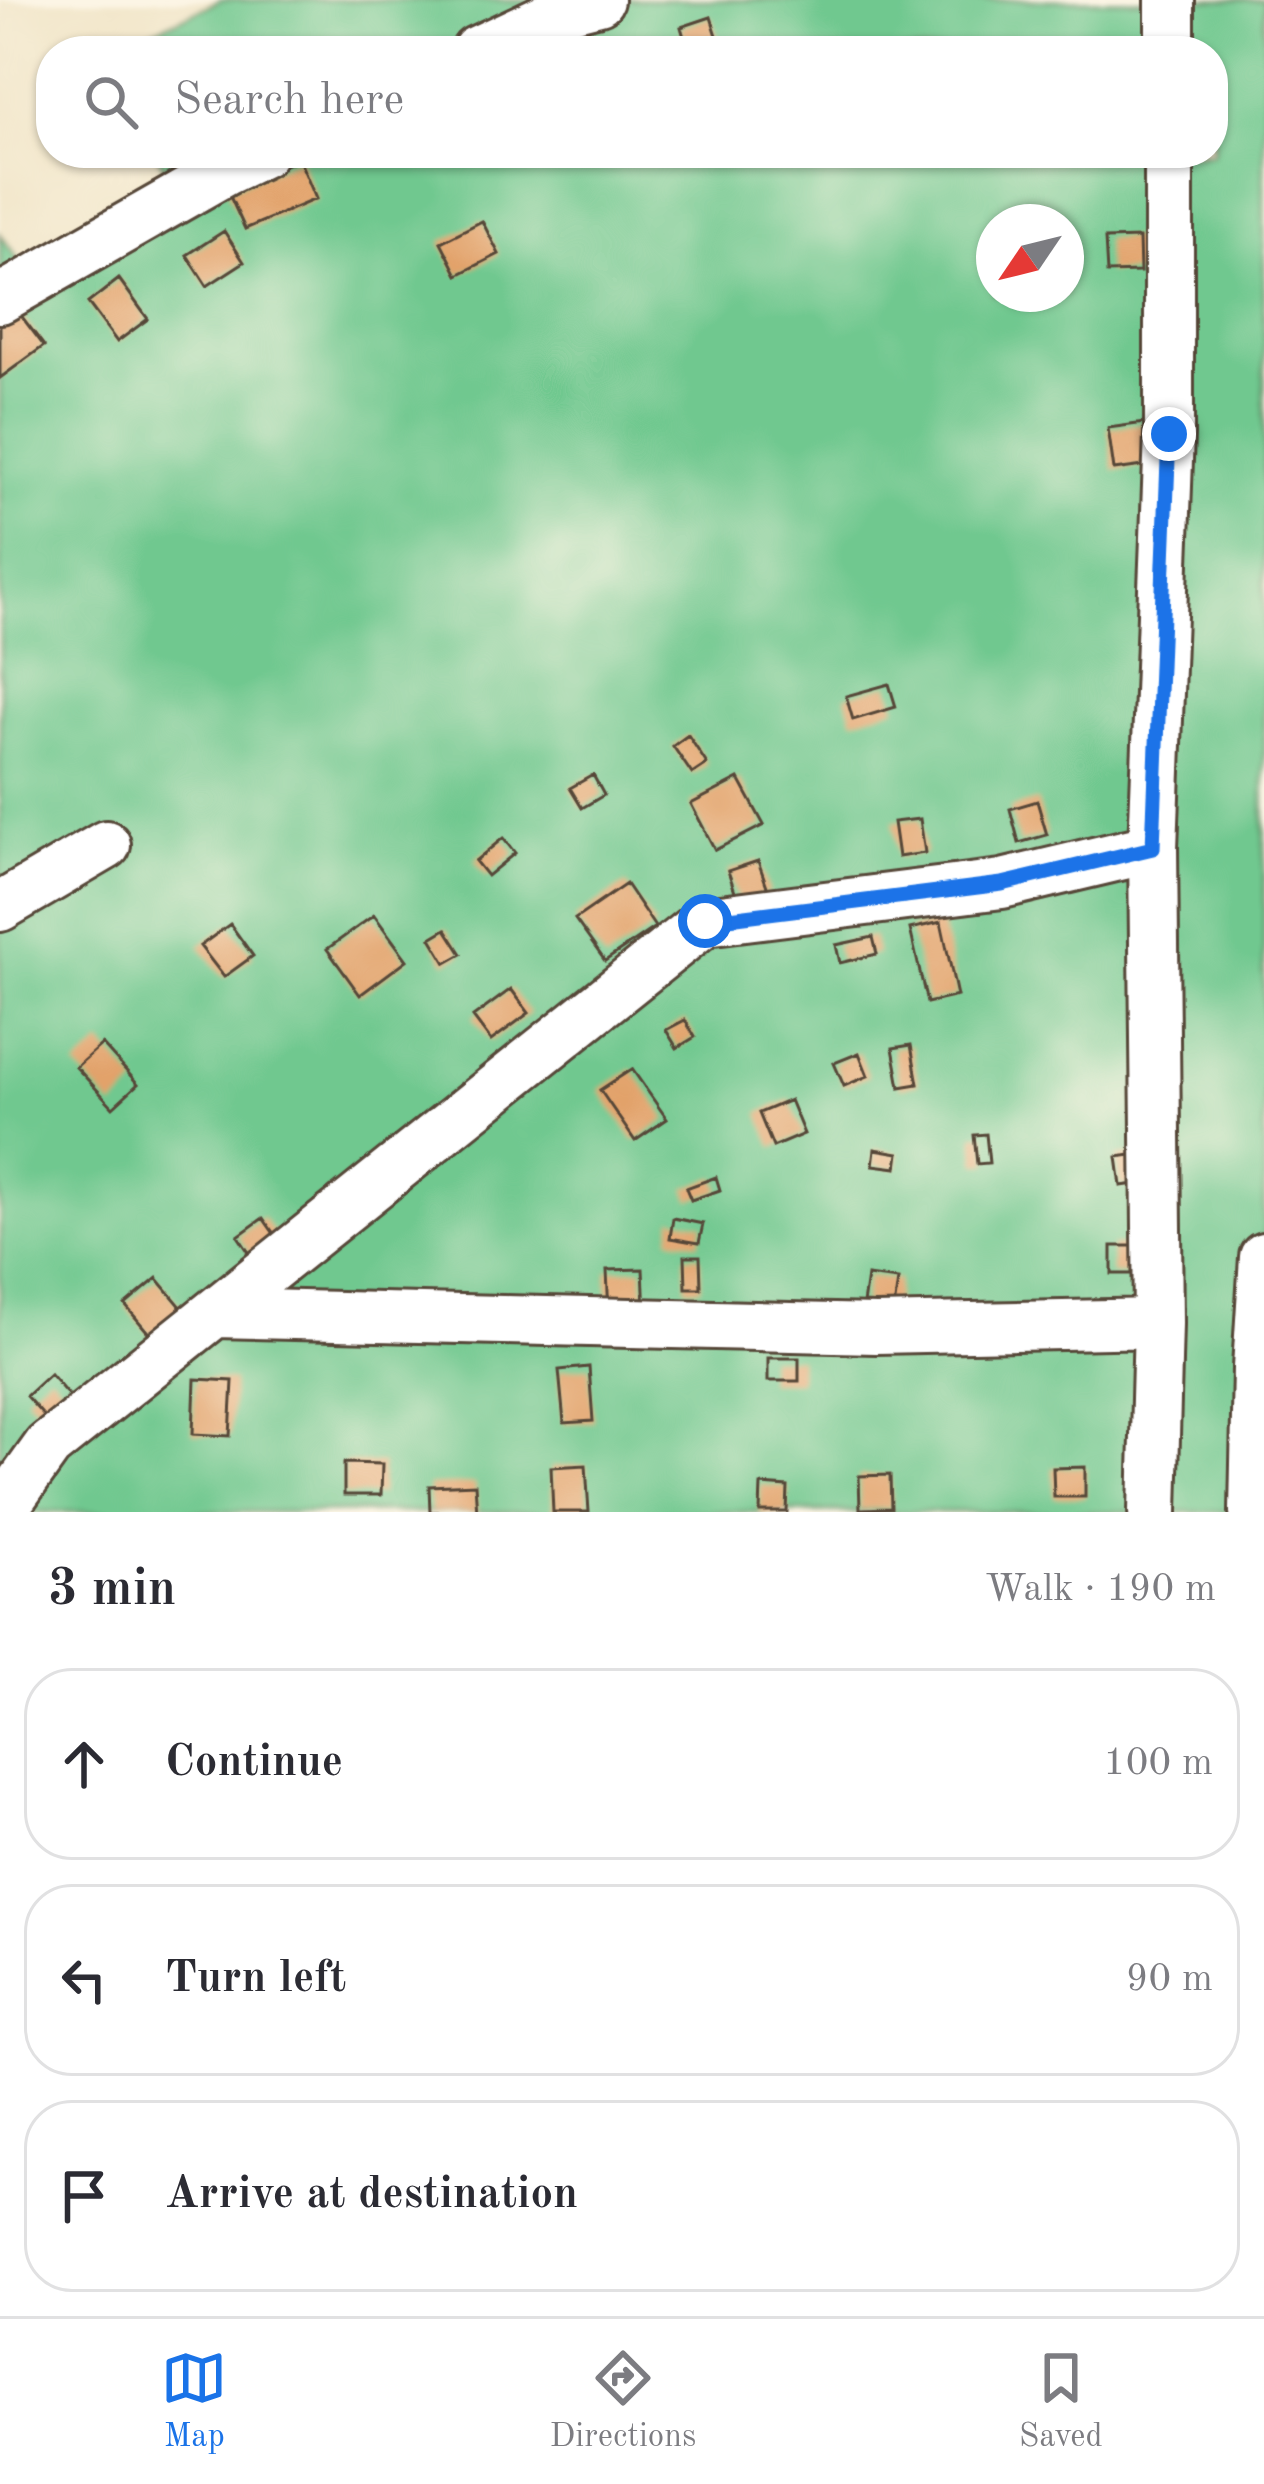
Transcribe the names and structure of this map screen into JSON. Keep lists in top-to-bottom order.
{
  "north": "bottom left",
  "page": {
    "search": "Search here",
    "heading": ["3 min", "Walk · 190 m"],
    "list": [
      ["Continue", "100 m"],
      ["Turn left", "90 m"],
      "Arrive at destination"
    ],
    "nav": ["Map", "Directions", "Saved"]
  }
}
